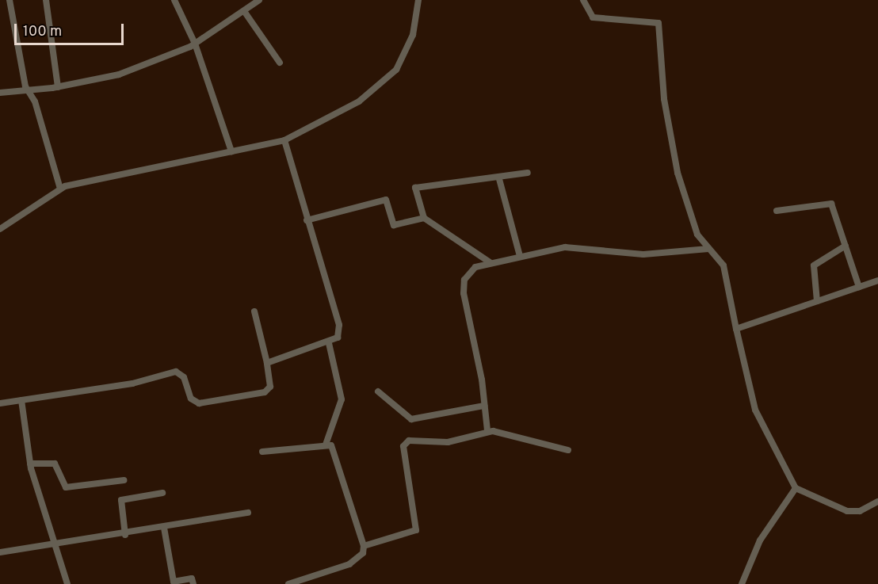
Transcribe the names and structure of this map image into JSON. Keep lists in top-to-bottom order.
{
  "scale_bar": "100 m"
}
